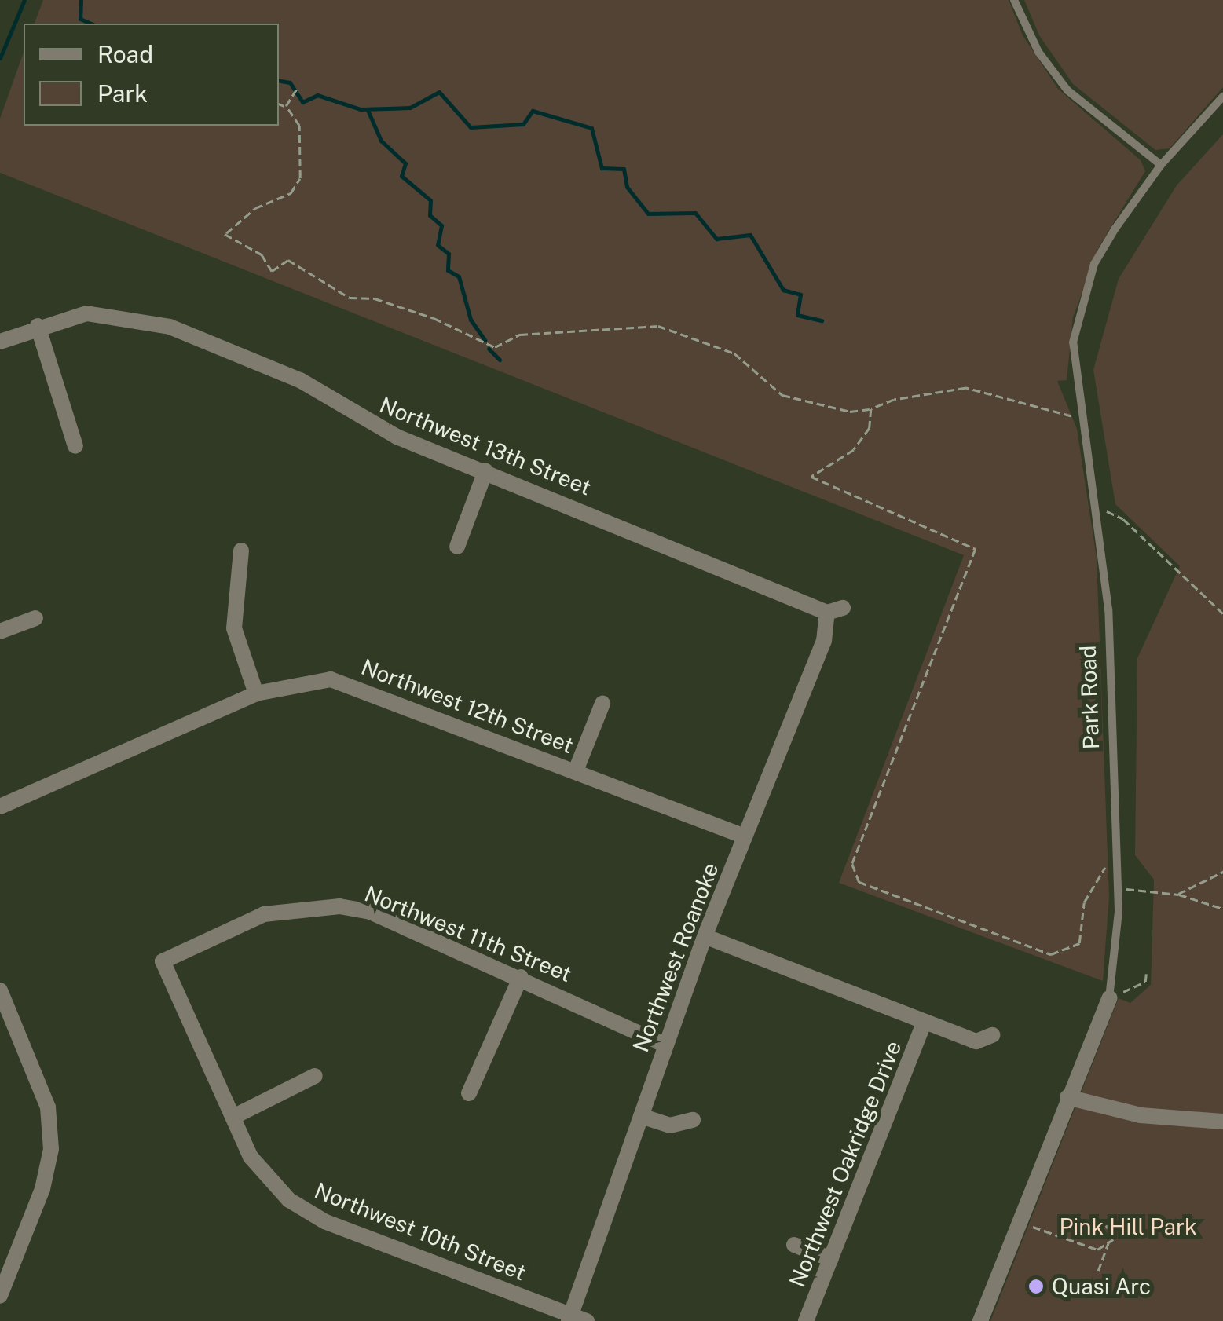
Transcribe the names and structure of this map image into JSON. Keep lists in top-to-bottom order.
{
  "streets": {
    "street": [
      "Northwest 13th Street",
      "Park Road",
      "Northwest 12th Street",
      "Northwest 11th Street",
      "Northwest Roanoke",
      "Northwest Oakridge Drive",
      "Northwest 10th Street"
    ]
  },
  "crossings": [
    ["Northwest 13th Street", "Northwest Roanoke"],
    ["Northwest 12th Street", "Northwest Roanoke"],
    ["Northwest 11th Street", "Northwest Roanoke"],
    ["Northwest 11th Street", "Northwest 10th Street"],
    ["Northwest Roanoke", "Northwest 10th Street"]
  ],
  "parks": ["Pink Hill Park"],
  "places": ["Quasi Arc"],
  "legend": ["Road", "Park"]
}
